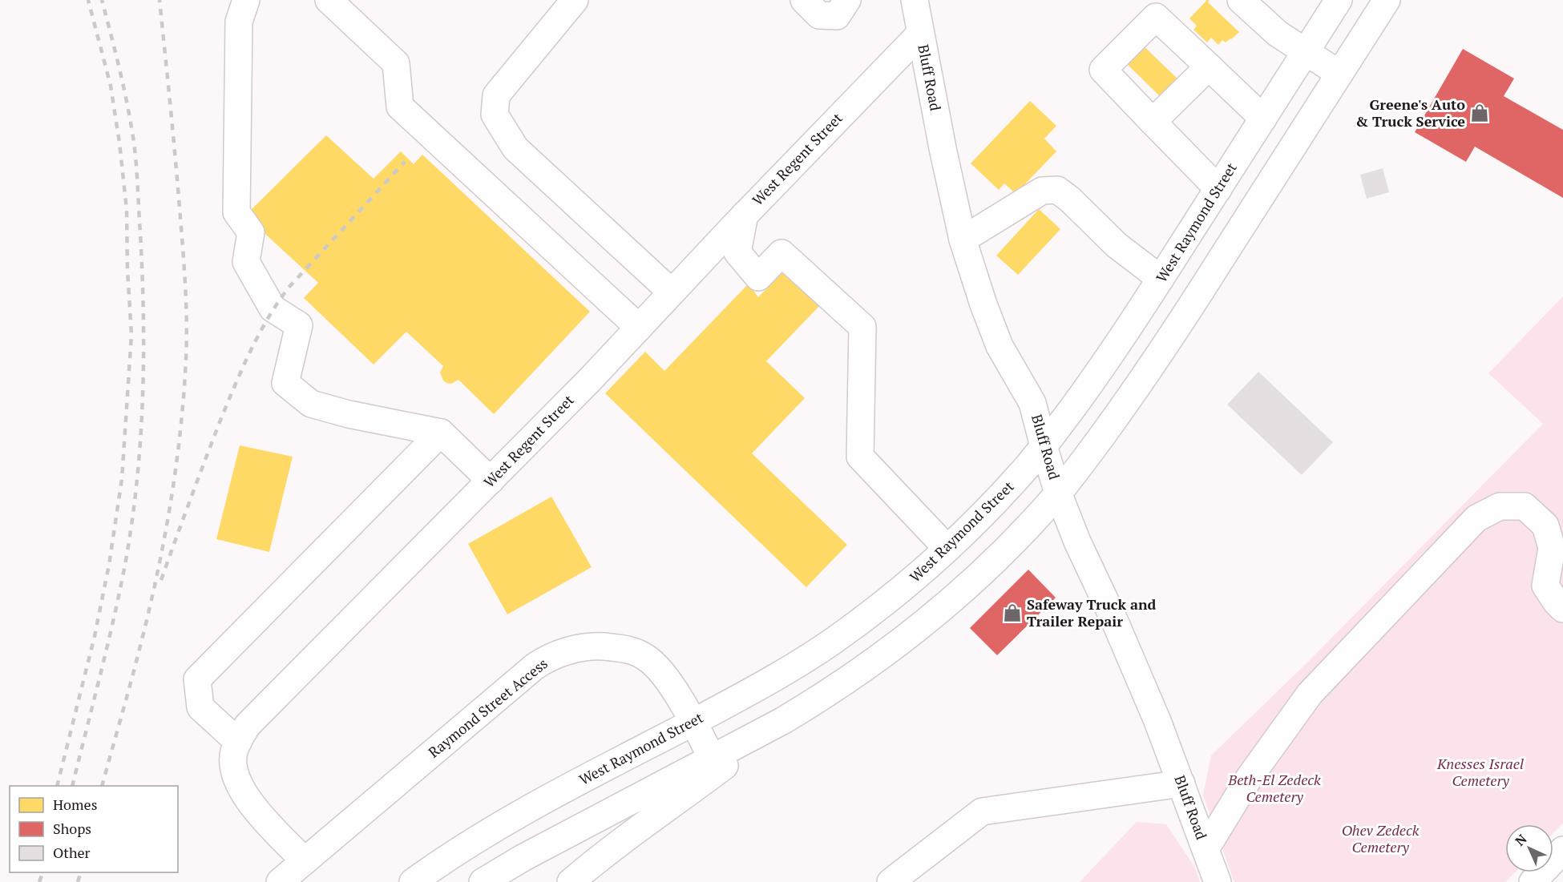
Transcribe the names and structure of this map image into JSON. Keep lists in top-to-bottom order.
{
  "streets": {
    "main road": [
      "Bluff Road",
      "West Regent Street",
      "West Raymond Street",
      "Raymond Street Access"
    ]
  },
  "crossings": [
    ["Bluff Road", "West Regent Street"],
    ["Bluff Road", "West Raymond Street"],
    ["West Regent Street", "Raymond Street Access"],
    ["West Raymond Street", "Raymond Street Access"]
  ],
  "parks": ["Knesses Israel Cemetery", "Beth-El Zedeck Cemetery", "Ohev Zedeck Cemetery"],
  "places": {
    "shop": ["Greene's Auto & Truck Service", "Safeway Truck and Trailer Repair"]
  },
  "legend": ["Homes", "Shops", "Other"],
  "north": "top left"
}
